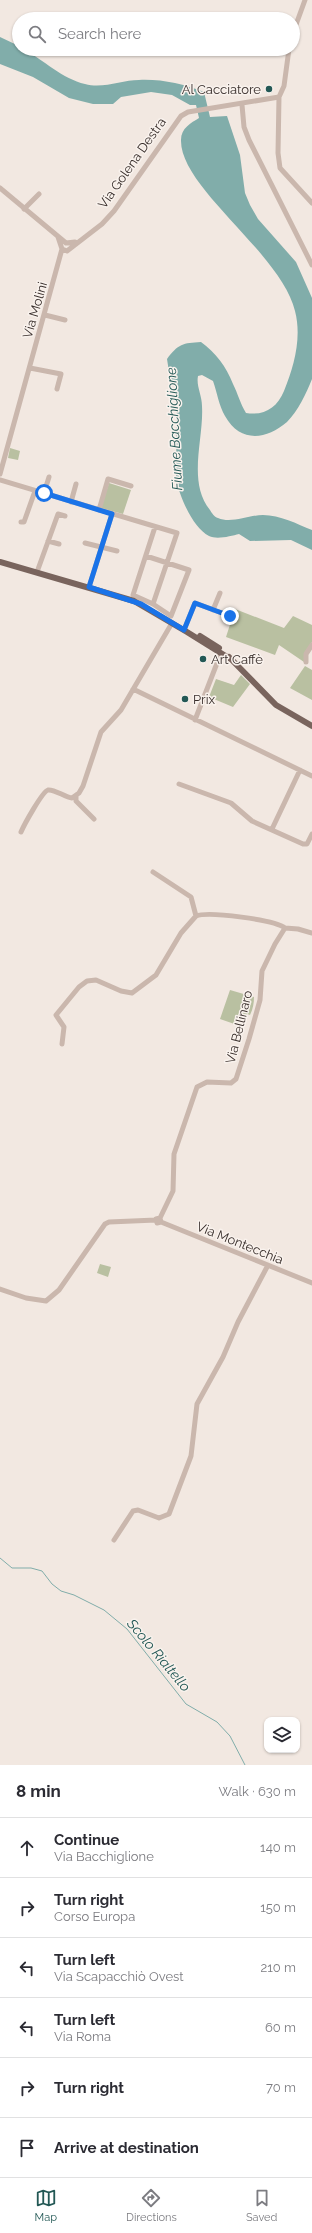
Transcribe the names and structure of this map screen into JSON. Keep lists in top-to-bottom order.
{
  "streets": {
    "street": [
      "Via Golena Destra",
      "Via Molini",
      "Via Bellinaro",
      "Via Montecchia"
    ]
  },
  "crossings": [
    ["Via Golena Destra", "Via Molini"],
    ["Via Bellinaro", "Via Montecchia"]
  ],
  "water": ["Fiume Bacchiglione", "Scolo Rialtello"],
  "places": ["Al Cacciatore", "Art Caffè", "Prix"],
  "page": {
    "search": "Search here",
    "heading": ["8 min", "Walk · 630 m"],
    "list": [
      ["Continue", "Via Bacchiglione", "140 m"],
      ["Turn right", "Corso Europa", "150 m"],
      ["Turn left", "Via Scapacchiò Ovest", "210 m"],
      ["Turn left", "Via Roma", "60 m"],
      ["Turn right", "70 m"],
      "Arrive at destination"
    ],
    "nav": ["Map", "Directions", "Saved"]
  }
}
